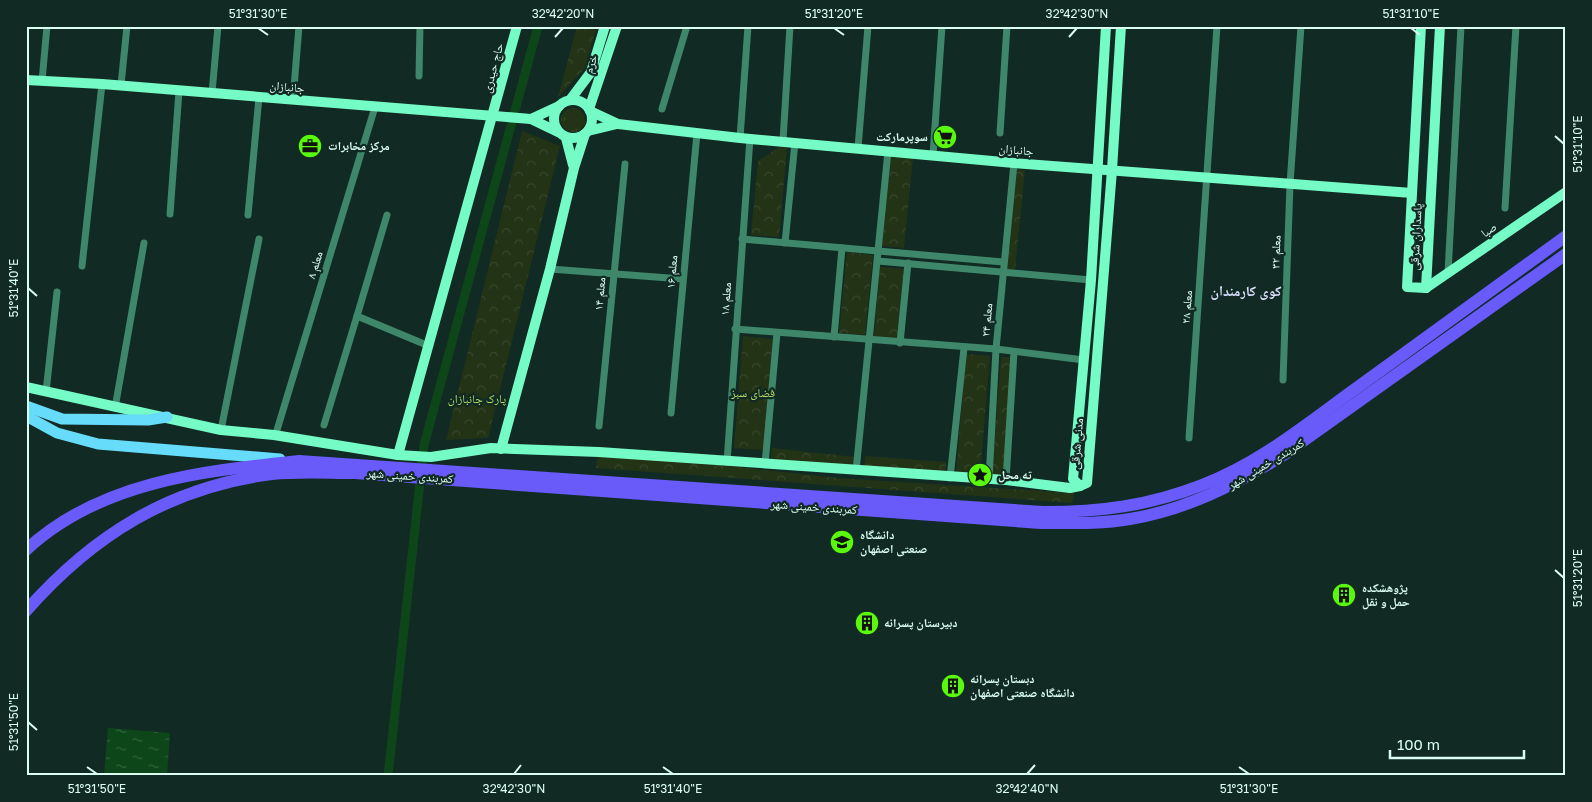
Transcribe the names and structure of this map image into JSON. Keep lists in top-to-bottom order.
{
  "streets": {
    "highway": ["کمربندی خمینی شهر"],
    "street": [
      "خرم",
      "حاج حیدری",
      "جانبازان",
      "صبا",
      "پاسداران شرقی",
      "معلم ۳۲",
      "معلم ۸",
      "معلم ۱۶",
      "معلم ۱۴",
      "معلم ۱۸",
      "معلم ۲۸",
      "معلم ۲۴",
      "مدنی شرقی"
    ]
  },
  "crossings": [
    ["حاج حیدری", "جانبازان"],
    ["حاج حیدری", "کمربندی خمینی شهر"],
    ["جانبازان", "پاسداران شرقی"],
    ["جانبازان", "معلم ۳۲"],
    ["جانبازان", "معلم ۸"],
    ["جانبازان", "معلم ۱۶"],
    ["جانبازان", "معلم ۱۸"],
    ["جانبازان", "معلم ۲۸"],
    ["جانبازان", "معلم ۲۴"],
    ["جانبازان", "مدنی شرقی"],
    ["صبا", "پاسداران شرقی"]
  ],
  "districts": ["کوی کارمندان"],
  "parks": ["فضای سبز", "پارک جانبازان"],
  "places": {
    "supermarket": ["سوپرمارکت"],
    "office": ["مرکز مخابرات"],
    "place": ["ته محل"],
    "school or university": ["دانشگاه صنعتی اصفهان"],
    "building": ["پژوهشکده حمل و نقل", "دبیرستان پسرانه", "دبستان پسرانه دانشگاه صنعتی اصفهان"]
  },
  "scale_bar": "100 m",
  "coordinates": [
    "51°31'30\"E",
    "32°42'20\"N",
    "51°31'20\"E",
    "32°42'30\"N",
    "51°31'10\"E",
    "51°31'40\"E",
    "51°31'50\"E",
    "32°42'40\"N"
  ]
}
